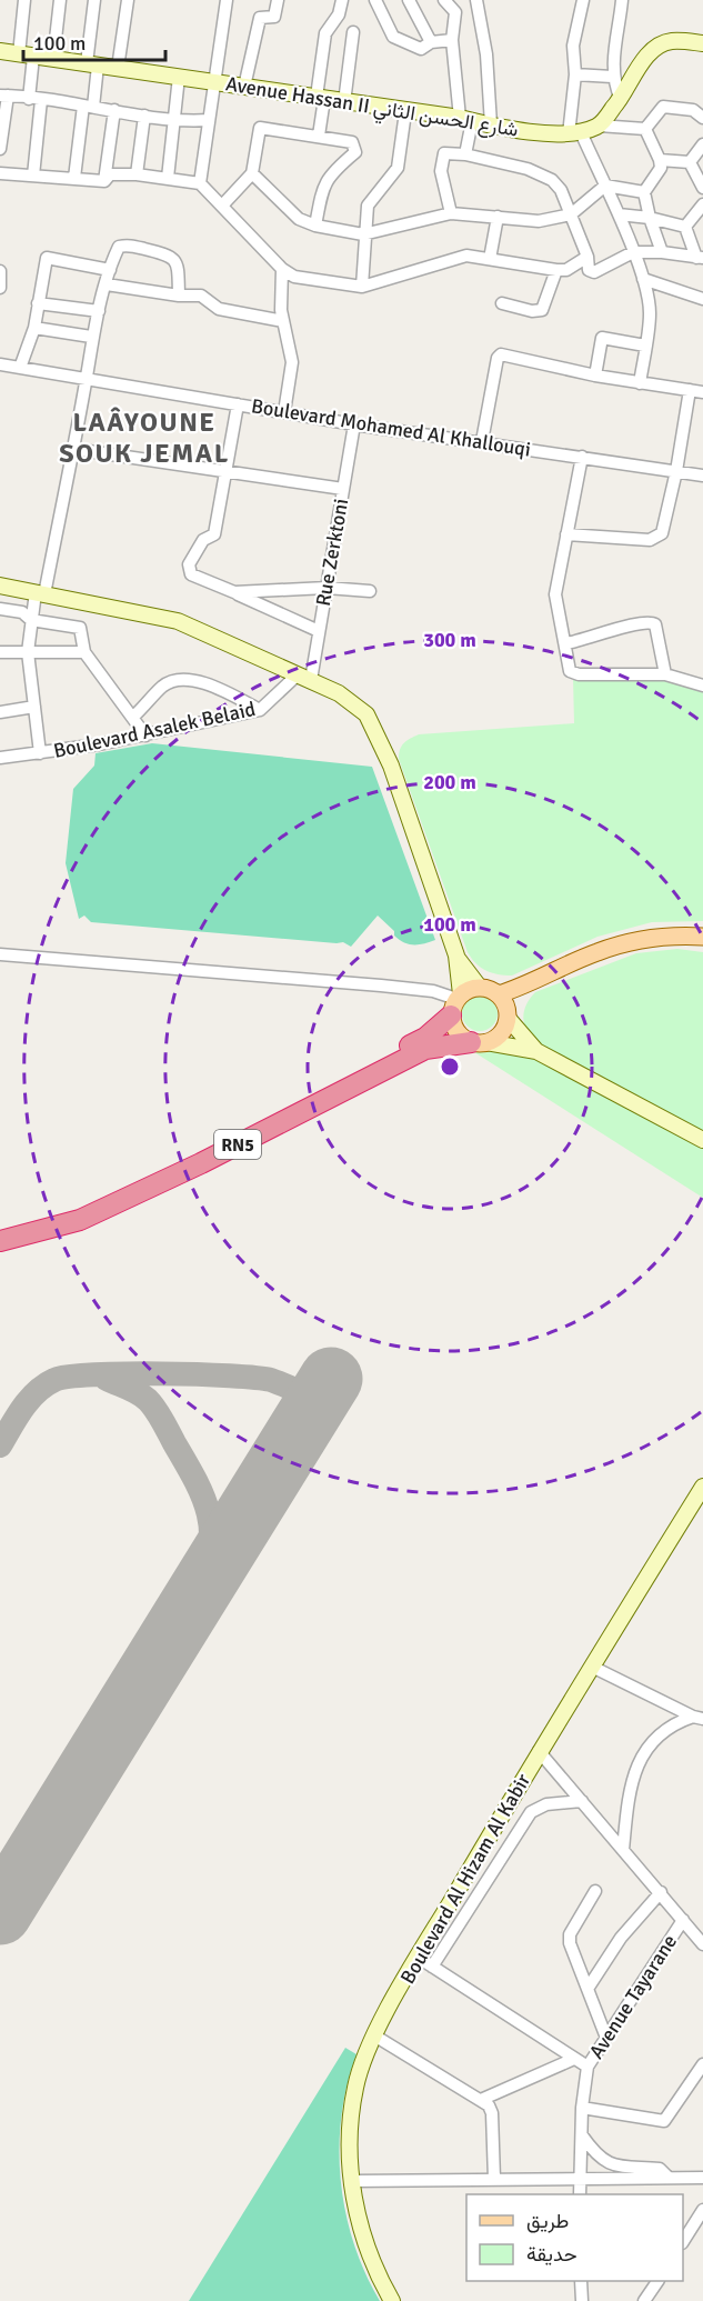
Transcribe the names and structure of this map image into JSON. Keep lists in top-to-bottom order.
{
  "streets": {
    "highway": ["RN5"],
    "street": [
      "Avenue Hassan II شارع الحسن الثاني",
      "Boulevard Mohamed Al Khallouqi",
      "Rue Zerktoni",
      "Boulevard Asalek Belaid",
      "Boulevard Al Hizam Al Kabir",
      "Avenue Tayarane"
    ]
  },
  "crossings": [
    ["Boulevard Mohamed Al Khallouqi", "Rue Zerktoni"],
    ["Rue Zerktoni", "Boulevard Asalek Belaid"]
  ],
  "districts": ["LAÂYOUNE SOUK JEMAL"],
  "legend": ["طريق", "حديقة"],
  "scale_bar": "100 m",
  "rings": ["300 m", "200 m", "100 m"]
}
